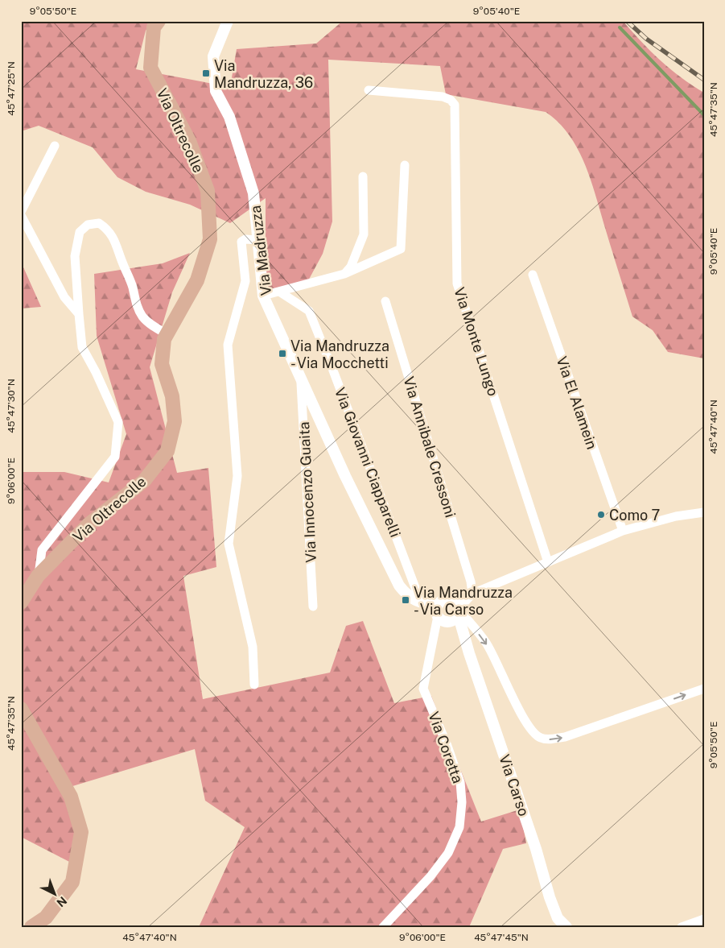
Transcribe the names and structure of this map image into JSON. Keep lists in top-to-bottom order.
{
  "streets": {
    "main road": ["Via Oltrecolle"],
    "street": [
      "Via Madruzza",
      "Via Monte Lungo",
      "Via El Alamein",
      "Via Annibale Cressoni",
      "Via Giovanni Ciapparelli",
      "Via Innocenzo Guaita",
      "Via Coretta",
      "Via Carso"
    ]
  },
  "crossings": [
    ["Via Madruzza", "Via Giovanni Ciapparelli"],
    ["Via Madruzza", "Via Innocenzo Guaita"],
    ["Via Madruzza", "Via Coretta"],
    ["Via Madruzza", "Via Carso"],
    ["Via Coretta", "Via Carso"]
  ],
  "places": {
    "transit": ["Via Mandruzza, 36", "Via Mandruzza - Via Mocchetti", "Via Mandruzza - Via Carso"],
    "other": ["Como 7"]
  },
  "north": "bottom right",
  "coordinates": [
    "9°05'50\"E",
    "9°05'40\"E",
    "45°47'25\"N",
    "45°47'35\"N",
    "45°47'30\"N",
    "45°47'40\"N",
    "9°06'00\"E",
    "45°47'45\"N"
  ]
}
